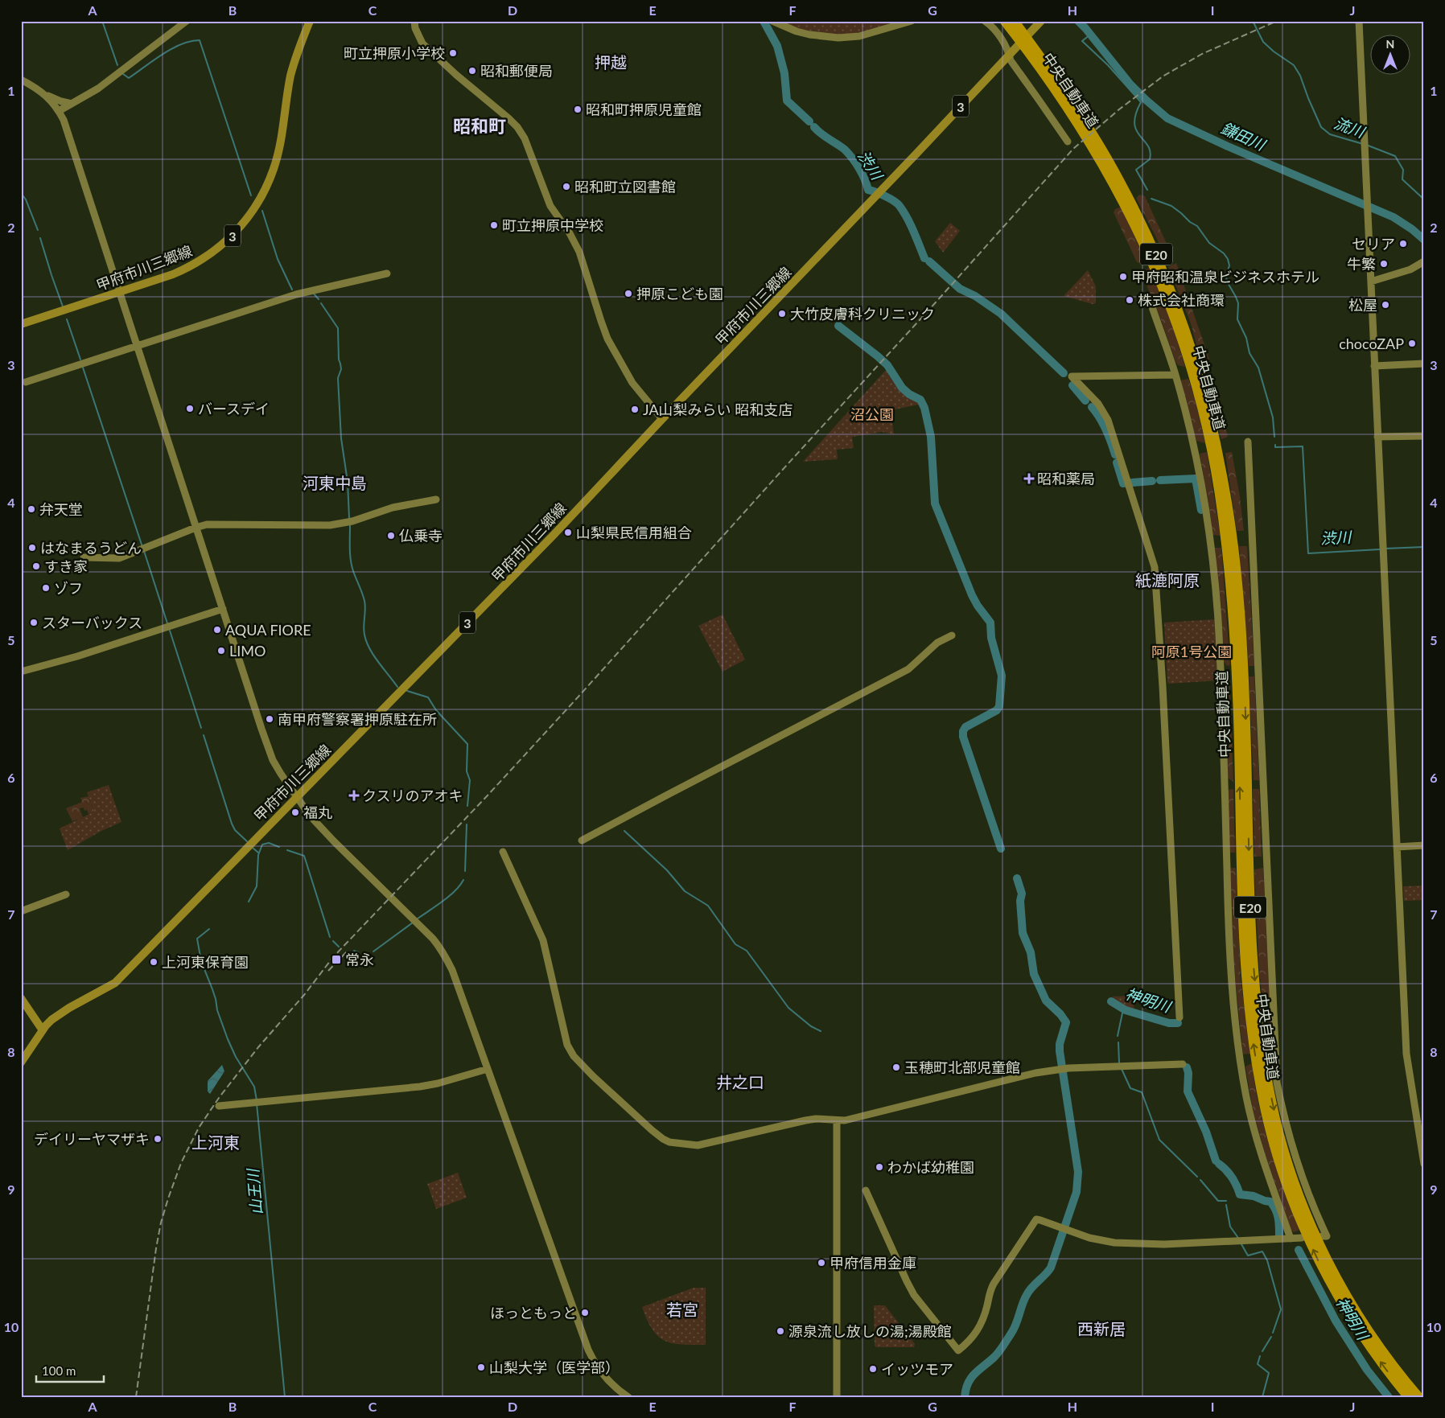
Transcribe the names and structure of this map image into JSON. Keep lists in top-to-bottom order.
{
  "streets": {
    "highway": ["中央自動車道", "E20"],
    "main road": ["3", "甲府市川三郷線"]
  },
  "districts": [
    "押越",
    "昭和町",
    "河東中島",
    "紙漉阿原",
    "井之口",
    "上河東",
    "若宮",
    "西新居"
  ],
  "water": [
    "流川",
    "鎌田川",
    "渋川",
    "神明川",
    "山王川"
  ],
  "parks": ["沼公園", "阿原1号公園"],
  "places": {
    "other": [
      "町立押原小学校",
      "昭和郵便局",
      "昭和町押原児童館",
      "昭和町立図書館",
      "町立押原中学校",
      "セリア",
      "牛繁",
      "甲府昭和温泉ビジネスホテル",
      "押原こども園",
      "株式会社商環",
      "松屋",
      "大竹皮膚科クリニック",
      "chocoZAP",
      "バースデイ",
      "JA山梨みらい 昭和支店",
      "弁天堂",
      "山梨県民信用組合",
      "仏乗寺",
      "はなまるうどん",
      "すき家",
      "ゾフ",
      "スターバックス",
      "AQUA FIORE",
      "LIMO",
      "南甲府警察署押原駐在所",
      "福丸",
      "上河東保育園",
      "玉穂町北部児童館",
      "デイリーヤマザキ",
      "わかば幼稚園",
      "甲府信用金庫",
      "ほっともっと",
      "源泉流し放しの湯;湯殿館",
      "山梨大学（医学部）",
      "イッツモア"
    ],
    "health": ["昭和薬局", "クスリのアオキ"],
    "transit": ["常永"]
  },
  "scale_bar": "100 m",
  "north": "top",
  "grid": {
    "columns": [
      "A",
      "B",
      "C",
      "D",
      "E",
      "F",
      "G",
      "H",
      "I",
      "J"
    ],
    "rows": [
      "1",
      "2",
      "3",
      "4",
      "5",
      "6",
      "7",
      "8",
      "9",
      "10"
    ]
  }
}
